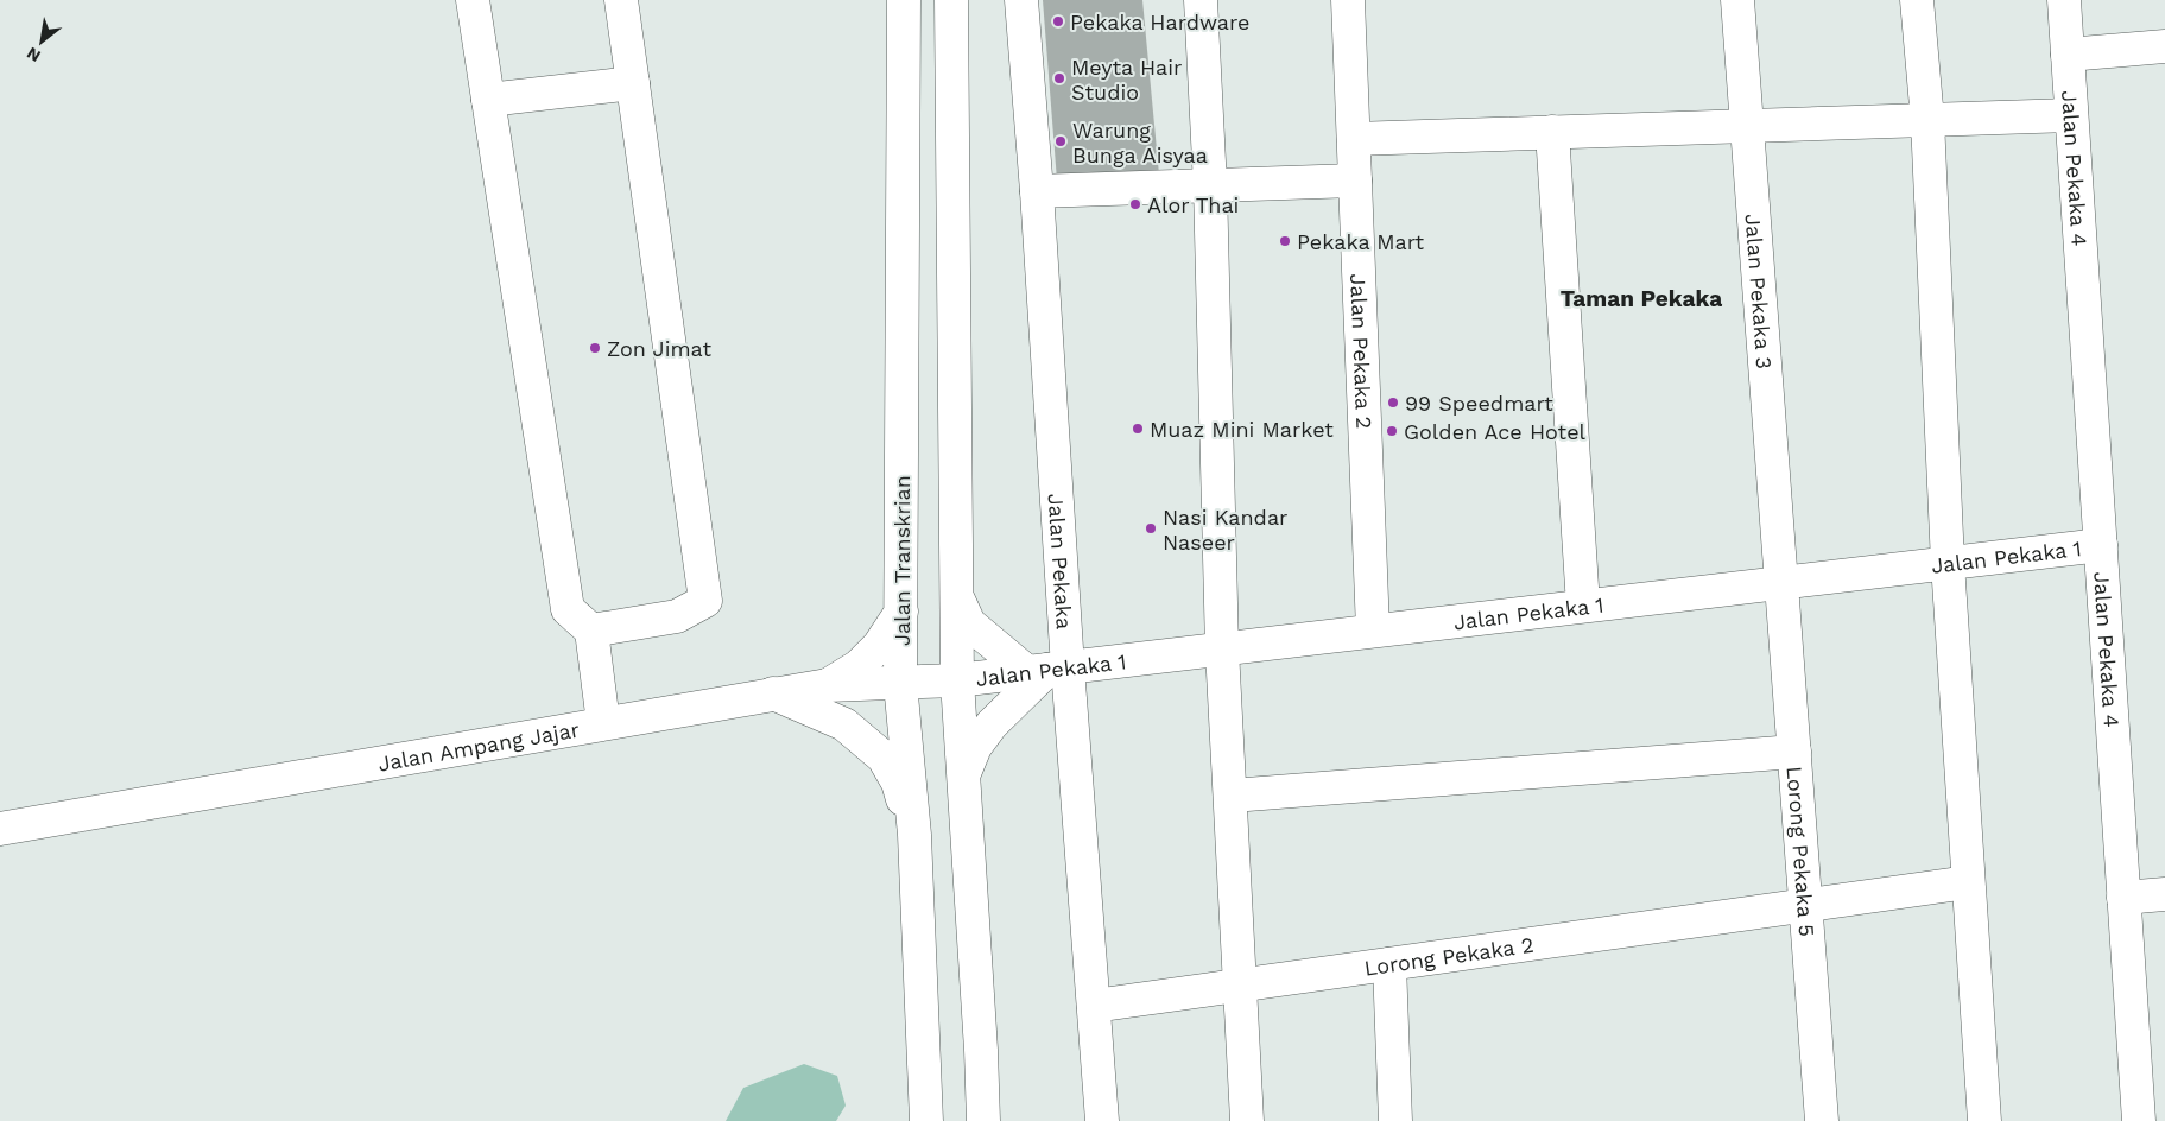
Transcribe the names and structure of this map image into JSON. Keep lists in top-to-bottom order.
{
  "streets": {
    "street": [
      "Jalan Pekaka 4",
      "Jalan Pekaka 3",
      "Jalan Pekaka 2",
      "Jalan Pekaka 1",
      "Jalan Transkrian",
      "Jalan Pekaka",
      "Jalan Ampang Jajar",
      "Lorong Pekaka 5",
      "Lorong Pekaka 2"
    ]
  },
  "crossings": [
    ["Jalan Pekaka 4", "Jalan Pekaka 1"],
    ["Jalan Pekaka 3", "Jalan Pekaka 1"],
    ["Jalan Pekaka 3", "Lorong Pekaka 5"],
    ["Jalan Pekaka 2", "Jalan Pekaka 1"],
    ["Jalan Pekaka 1", "Jalan Pekaka"],
    ["Jalan Pekaka 1", "Jalan Ampang Jajar"],
    ["Jalan Pekaka 1", "Lorong Pekaka 5"],
    ["Jalan Transkrian", "Jalan Ampang Jajar"],
    ["Jalan Pekaka", "Lorong Pekaka 2"],
    ["Lorong Pekaka 5", "Lorong Pekaka 2"]
  ],
  "districts": ["Taman Pekaka"],
  "places": [
    "Pekaka Hardware",
    "Meyta Hair Studio",
    "Warung Bunga Aisyaa",
    "Alor Thai",
    "Pekaka Mart",
    "Zon Jimat",
    "99 Speedmart",
    "Muaz Mini Market",
    "Golden Ace Hotel",
    "Nasi Kandar Naseer"
  ],
  "north": "bottom left"
}
